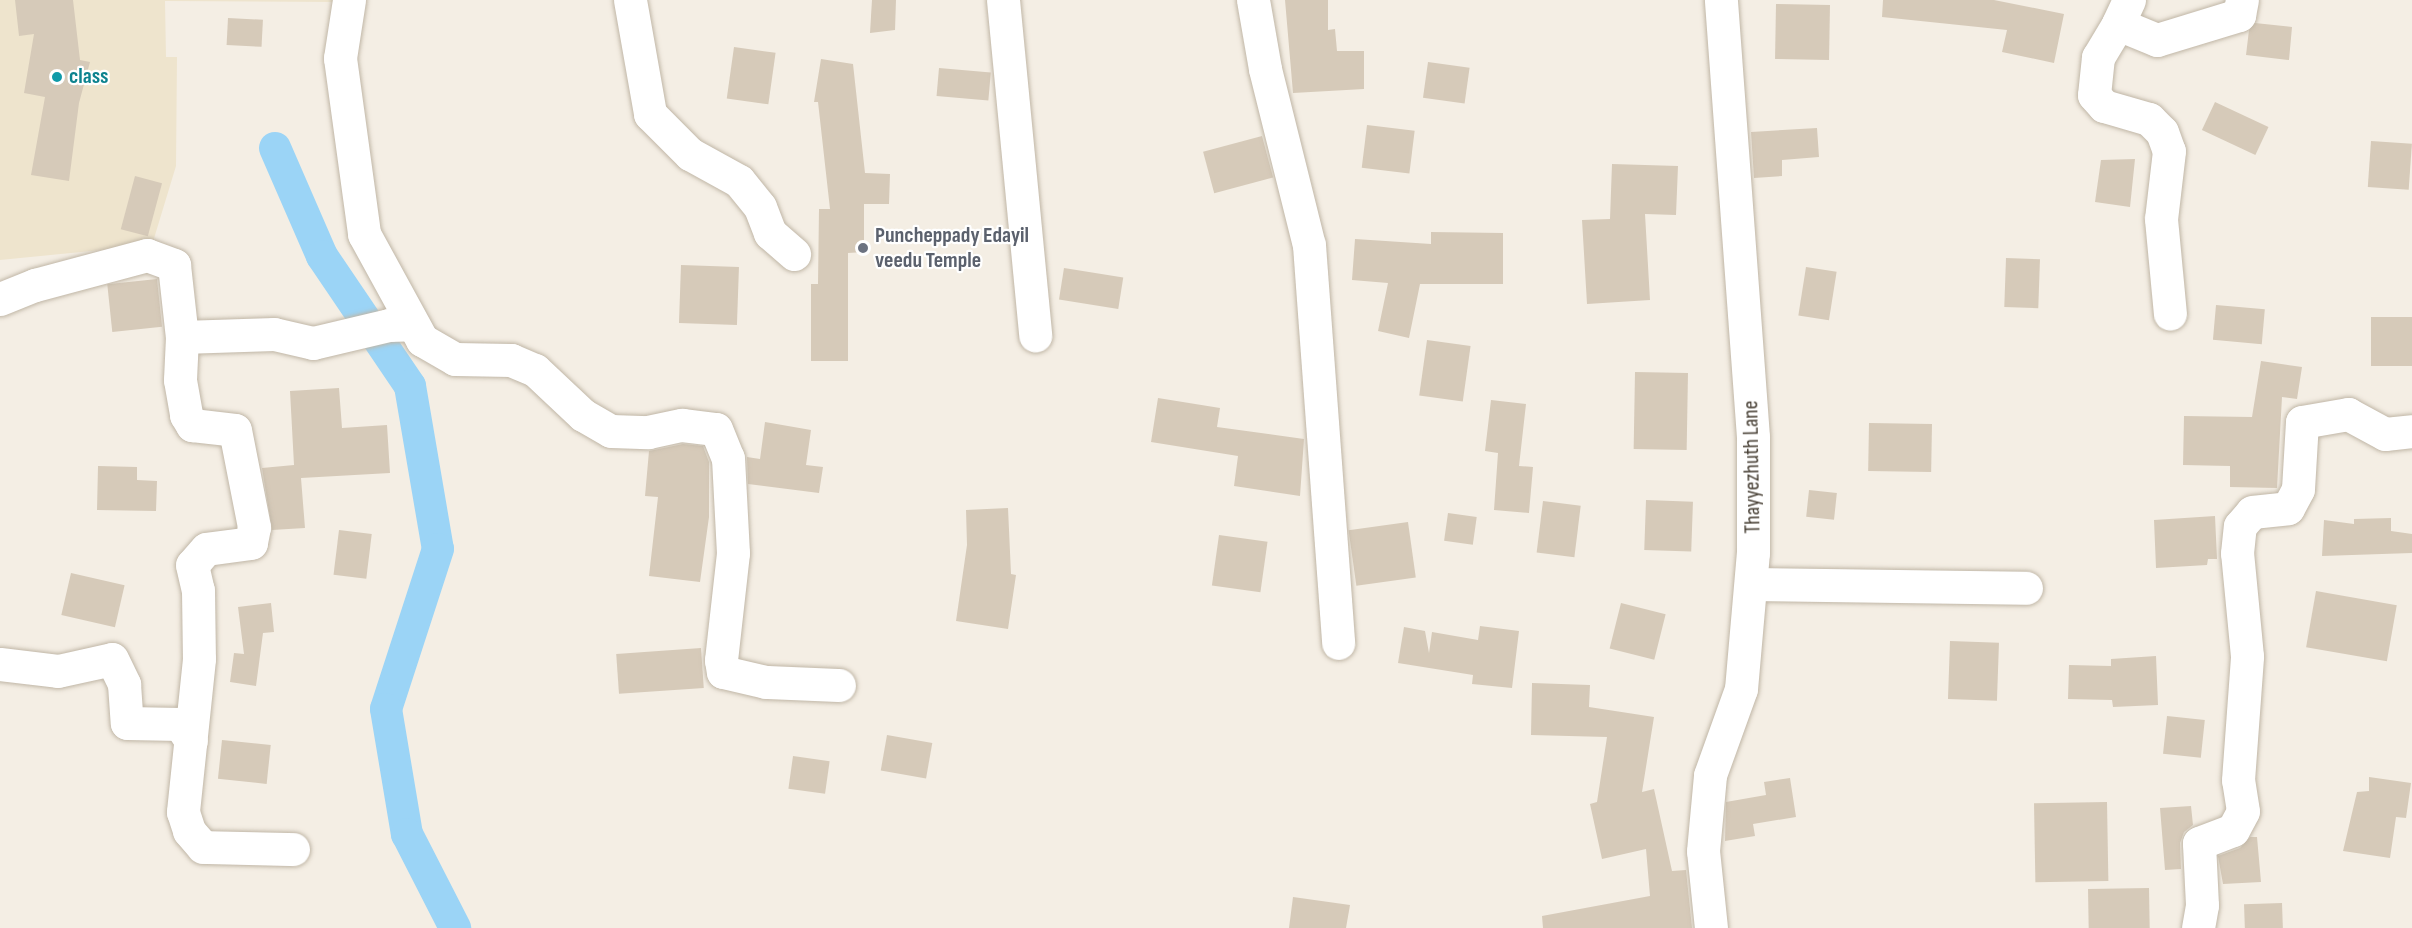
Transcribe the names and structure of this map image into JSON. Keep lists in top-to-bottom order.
{
  "streets": {
    "street": ["Thayyezhuth Lane"]
  },
  "places": ["class", "Puncheppady Edayil veedu Temple"]
}
